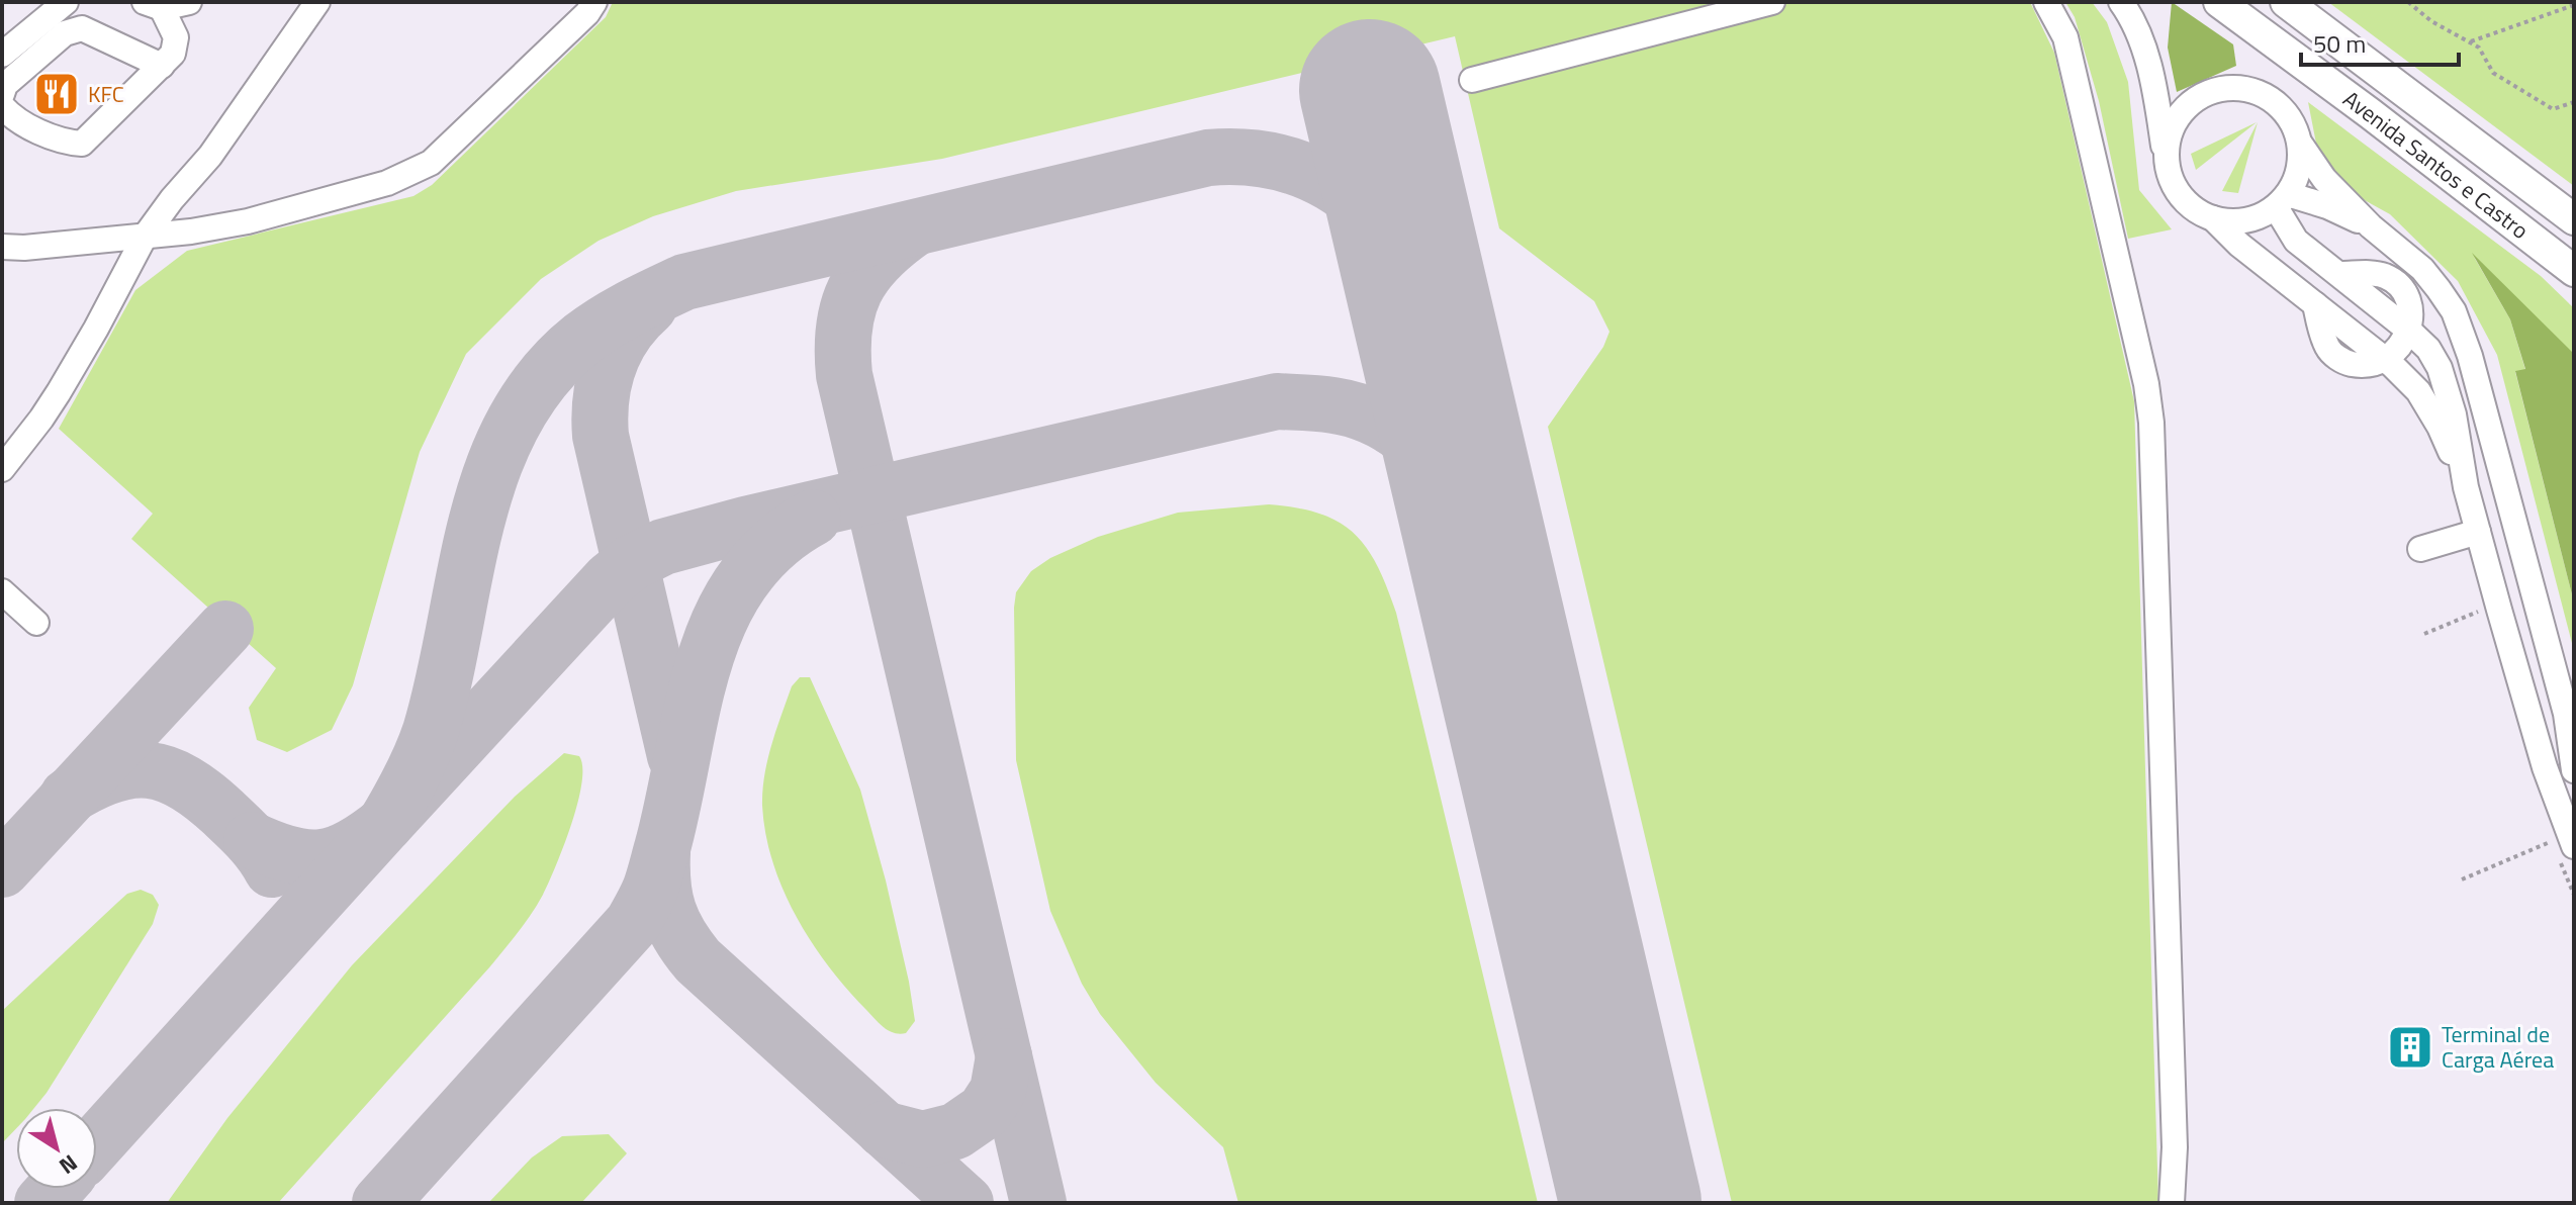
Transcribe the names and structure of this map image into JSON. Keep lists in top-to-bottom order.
{
  "streets": {
    "main road": ["Avenida Santos e Castro"]
  },
  "places": {
    "restaurant": ["KFC"],
    "building": ["Terminal de Carga Aérea"]
  },
  "scale_bar": "50 m",
  "north": "bottom right"
}
